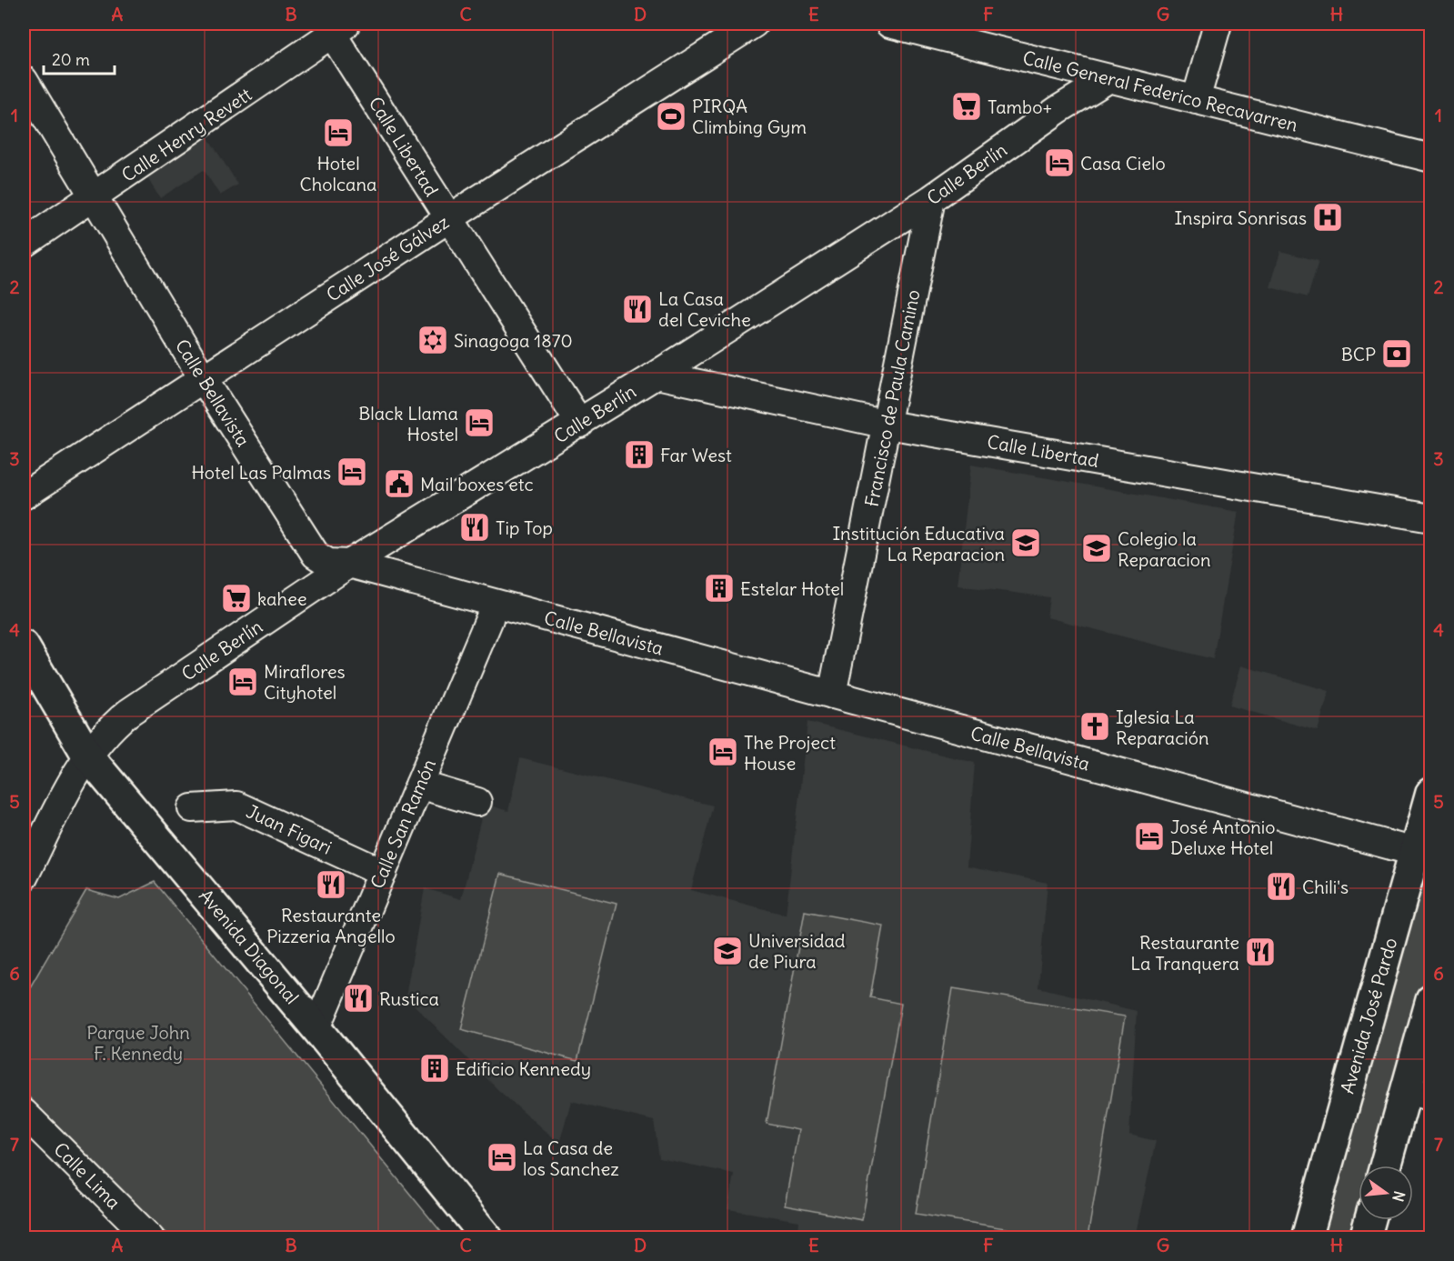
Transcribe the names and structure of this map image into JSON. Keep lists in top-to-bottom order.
{
  "streets": {
    "main road": ["Avenida Diagonal", "Avenida José Pardo"],
    "street": [
      "Calle General Federico Recavarren",
      "Calle Henry Revett",
      "Calle Libertad",
      "Calle Berlín",
      "Calle José Gálvez",
      "Calle Bellavista",
      "Francisco de Paula Camino",
      "Calle San Ramón",
      "Juan Figari",
      "Calle Lima"
    ]
  },
  "crossings": [
    ["Calle General Federico Recavarren", "Calle Berlín"],
    ["Calle Henry Revett", "Calle Libertad"],
    ["Calle Henry Revett", "Calle Bellavista"],
    ["Calle Libertad", "Calle Berlín"],
    ["Calle Libertad", "Calle José Gálvez"],
    ["Calle Libertad", "Francisco de Paula Camino"],
    ["Calle Berlín", "Calle Bellavista"],
    ["Calle Berlín", "Francisco de Paula Camino"],
    ["Calle Berlín", "Avenida Diagonal"],
    ["Calle José Gálvez", "Calle Bellavista"],
    ["Calle Bellavista", "Francisco de Paula Camino"],
    ["Calle Bellavista", "Avenida José Pardo"],
    ["Calle San Ramón", "Juan Figari"],
    ["Calle San Ramón", "Avenida Diagonal"]
  ],
  "parks": ["Parque John F. Kennedy"],
  "places": {
    "supermarket": ["Tambo+", "kahee"],
    "sports": ["PIRQA Climbing Gym"],
    "hotel": [
      "Hotel Cholcana",
      "Casa Cielo",
      "Black Llama Hostel",
      "Hotel Las Palmas",
      "Miraflores Cityhotel",
      "The Project House",
      "José Antonio Deluxe Hotel",
      "La Casa de los Sanchez"
    ],
    "hospital": ["Inspira Sonrisas"],
    "restaurant": [
      "La Casa del Ceviche",
      "Tip Top",
      "Restaurante Pizzeria Angello",
      "Chili's",
      "Restaurante La Tranquera",
      "Rustica"
    ],
    "synagogue": ["Sinagoga 1870"],
    "bank": ["BCP"],
    "building": ["Far West", "Estelar Hotel", "Edificio Kennedy"],
    "public building": ["Mail boxes etc"],
    "school or university": ["Institución Educativa La Reparacion", "Colegio la Reparacion", "Universidad de Piura"],
    "church": ["Iglesia La Reparación"]
  },
  "scale_bar": "20 m",
  "north": "right",
  "grid": {
    "columns": [
      "A",
      "B",
      "C",
      "D",
      "E",
      "F",
      "G",
      "H"
    ],
    "rows": [
      "1",
      "2",
      "3",
      "4",
      "5",
      "6",
      "7"
    ]
  }
}
